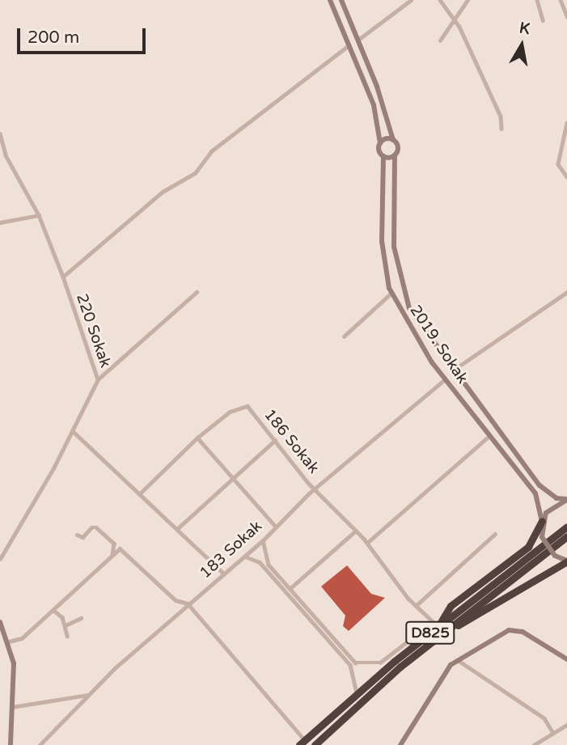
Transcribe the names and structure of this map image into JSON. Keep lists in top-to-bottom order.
{
  "streets": {
    "highway": ["D825"],
    "street": [
      "220 Sokak",
      "2019. Sokak",
      "186 Sokak",
      "183 Sokak"
    ]
  },
  "crossings": [
    ["2019. Sokak", "183 Sokak"],
    ["186 Sokak", "183 Sokak"],
    ["186 Sokak", "D825"]
  ],
  "scale_bar": "200 m",
  "north": "top"
}
